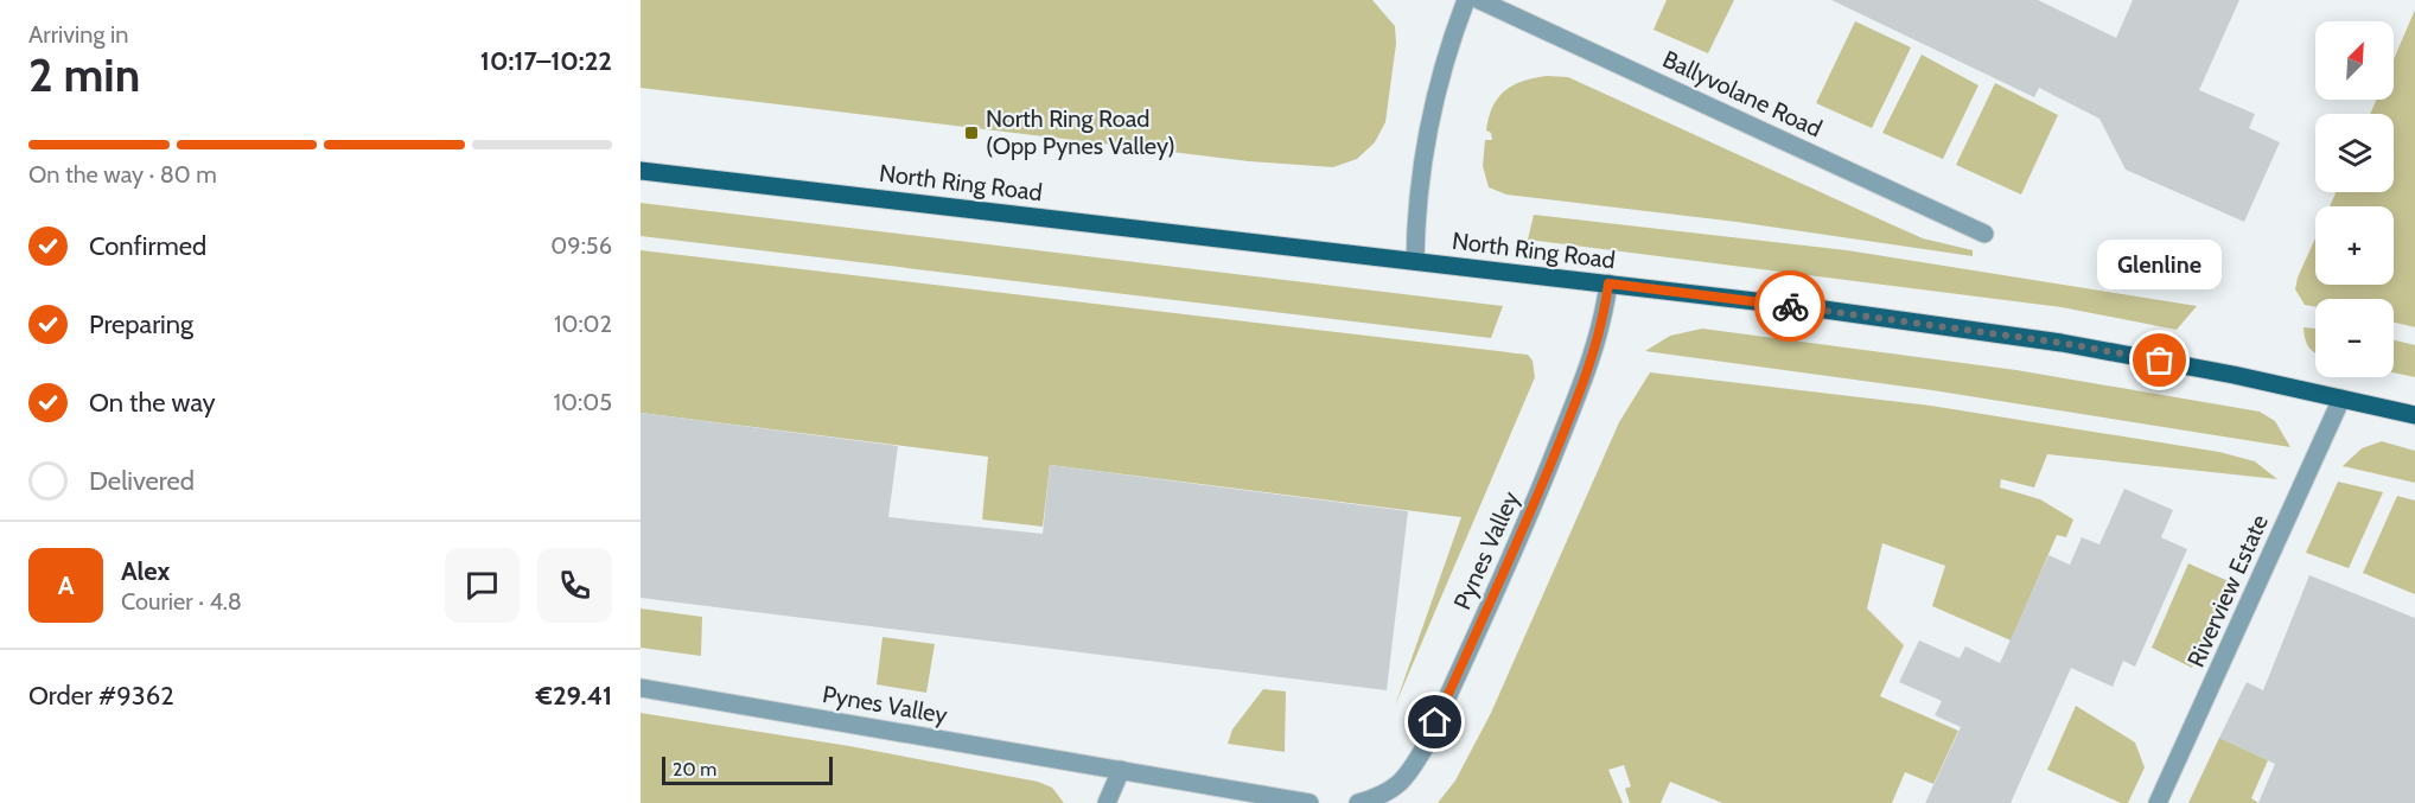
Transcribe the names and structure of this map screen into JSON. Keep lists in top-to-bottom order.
{
  "streets": {
    "main road": ["North Ring Road"],
    "street": ["Ballyvolane Road", "Pynes Valley", "Riverview Estate"]
  },
  "crossings": [
    ["North Ring Road", "Pynes Valley"],
    ["North Ring Road", "Riverview Estate"]
  ],
  "places": {
    "transit": ["North Ring Road (Opp Pynes Valley)"],
    "other": ["Glenline"]
  },
  "scale_bar": "20 m",
  "north": "top right",
  "page": {
    "heading": ["2 min", "Arriving in", "10:17–10:22"],
    "panel": [
      "Alex",
      "Courier · 4.8",
      "Order #9362",
      "€29.41"
    ],
    "map_buttons": ["+", "−"],
    "bar": "On the way · 80 m",
    "list": [
      ["Confirmed", "09:56"],
      ["Preparing", "10:02"],
      ["On the way", "10:05"],
      "Delivered"
    ],
    "bubble": "Glenline",
    "round": "A",
    "scale": "20 m"
  }
}
